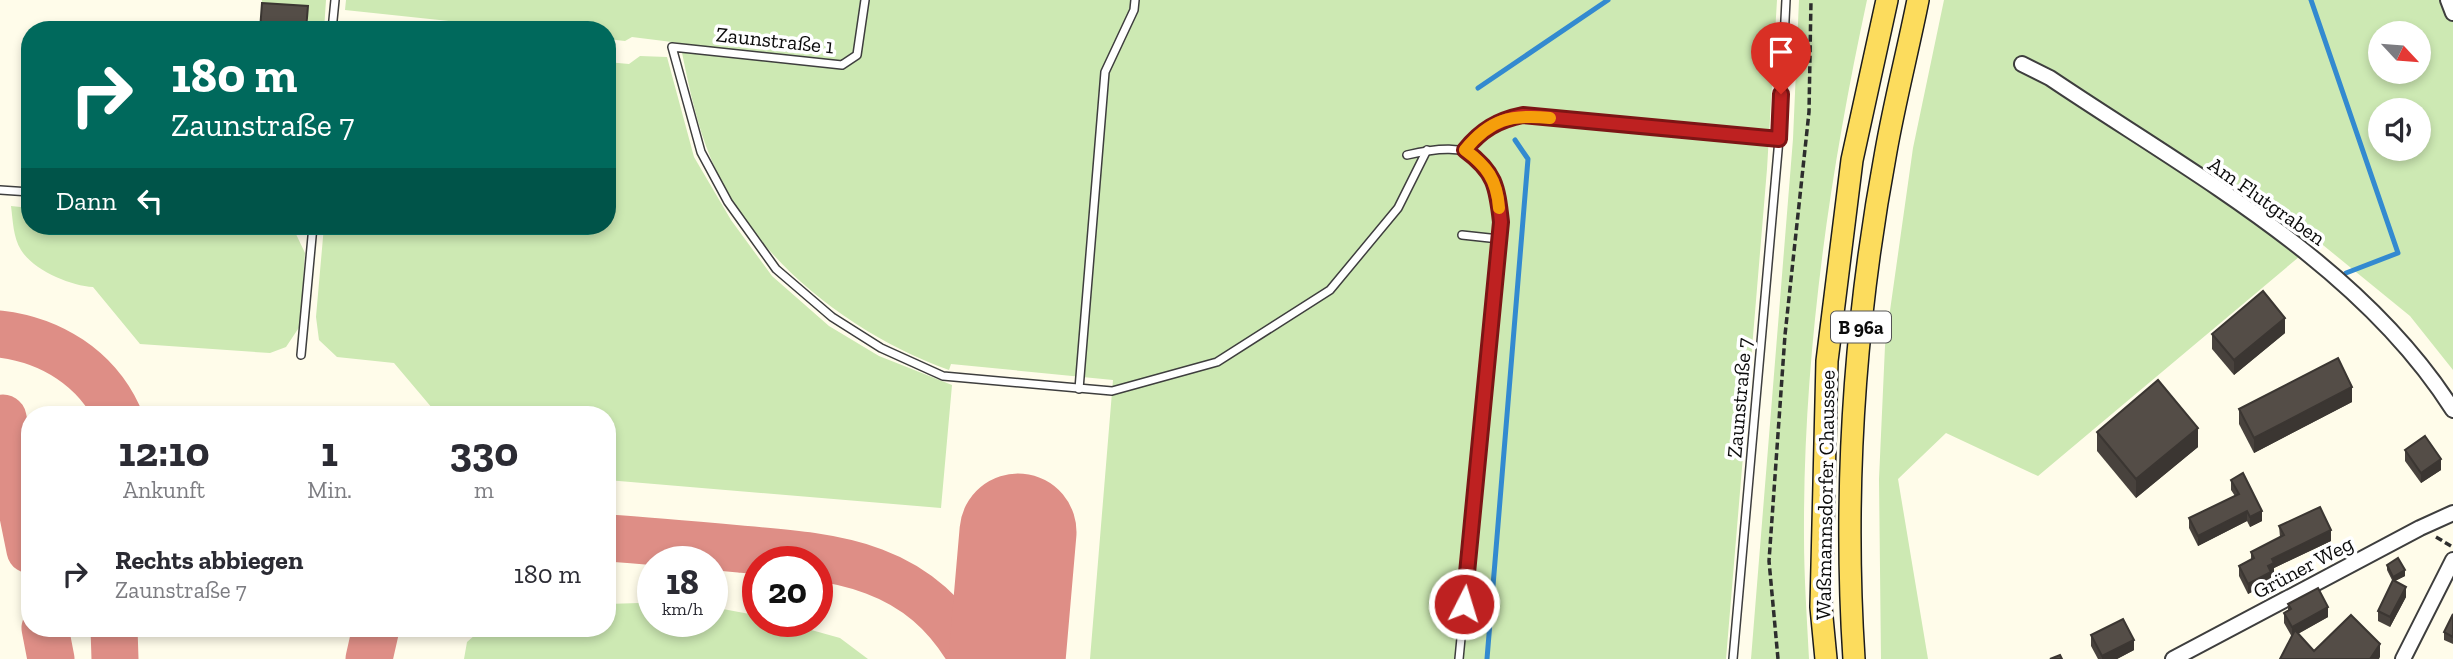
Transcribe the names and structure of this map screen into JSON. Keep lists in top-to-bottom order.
{
  "streets": {
    "main road": ["B 96a", "Waßmannsdorfer Chaussee"],
    "street": ["Am Flutgraben", "Grüner Weg"],
    "lane": ["Zaunstraße 1", "Zaunstraße 7"]
  },
  "north": "bottom right",
  "page": {
    "turn": ["180 m", "Zaunstraße 7"],
    "then": "Dann",
    "eta": [
      "12:10",
      "Ankunft",
      "1",
      "Min.",
      "330",
      "m"
    ],
    "list": [
      {
        "name": "Rechts abbiegen",
        "note": "Zaunstraße 7",
        "value": "180 m"
      }
    ],
    "speed": "18 km/h",
    "limit": "20"
  }
}
